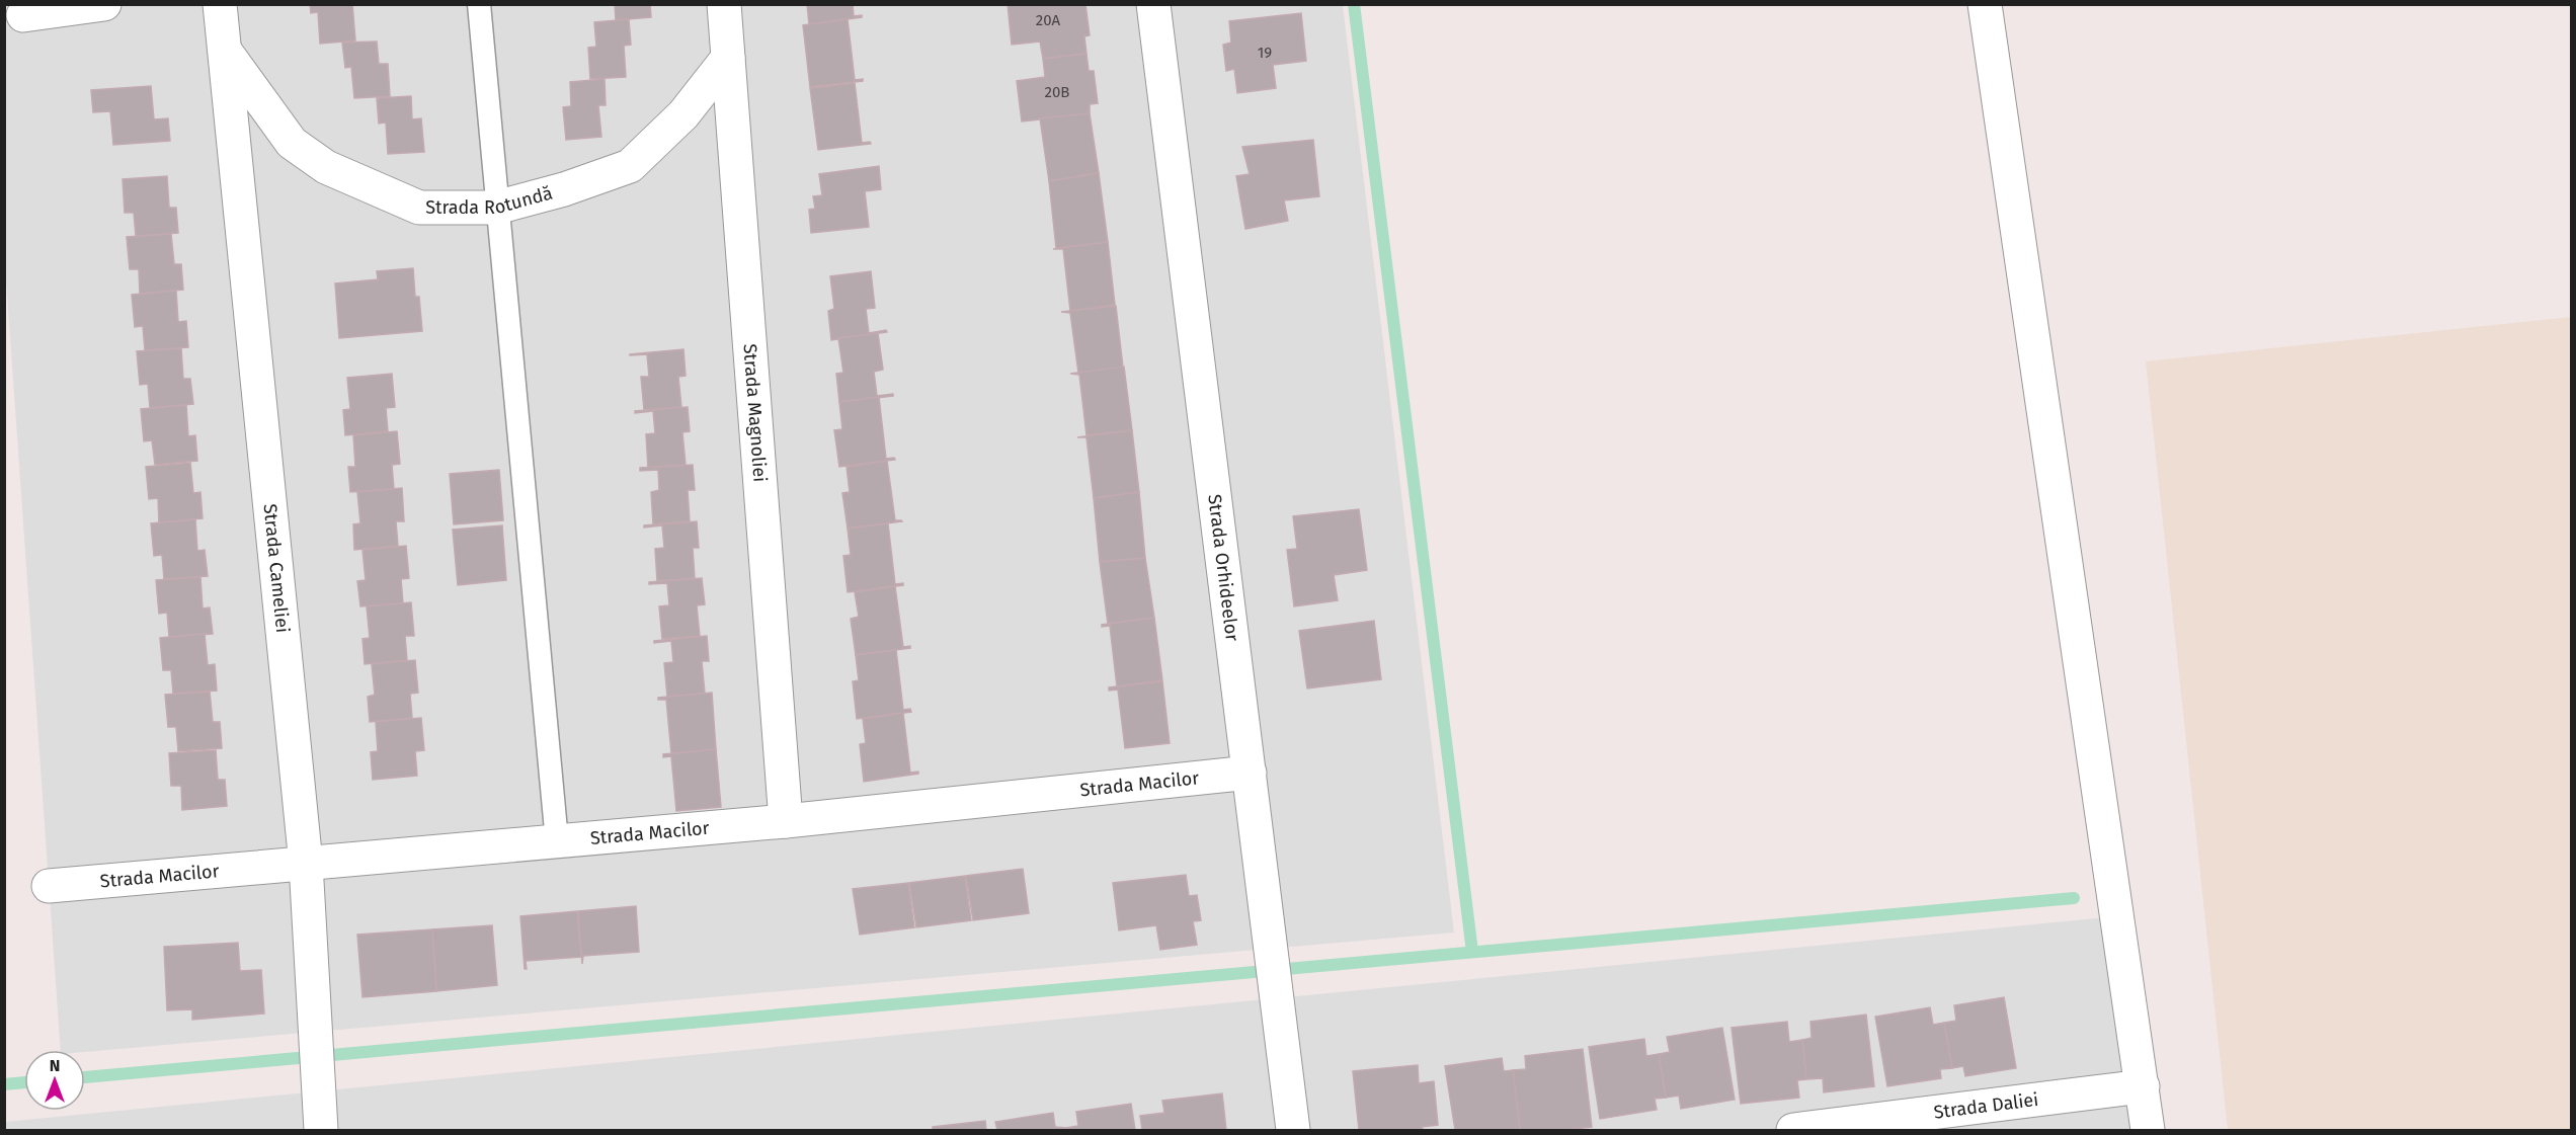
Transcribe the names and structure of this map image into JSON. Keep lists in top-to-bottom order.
{
  "streets": {
    "street": [
      "Strada Rotundă",
      "Strada Magnoliei",
      "Strada Cameliei",
      "Strada Orhideelor",
      "Strada Macilor",
      "Strada Daliei"
    ]
  },
  "crossings": [
    ["Strada Rotundă", "Strada Magnoliei"],
    ["Strada Rotundă", "Strada Cameliei"],
    ["Strada Magnoliei", "Strada Macilor"],
    ["Strada Cameliei", "Strada Macilor"],
    ["Strada Orhideelor", "Strada Macilor"]
  ],
  "house_numbers": ["20A", "19", "20B"],
  "north": "top"
}
